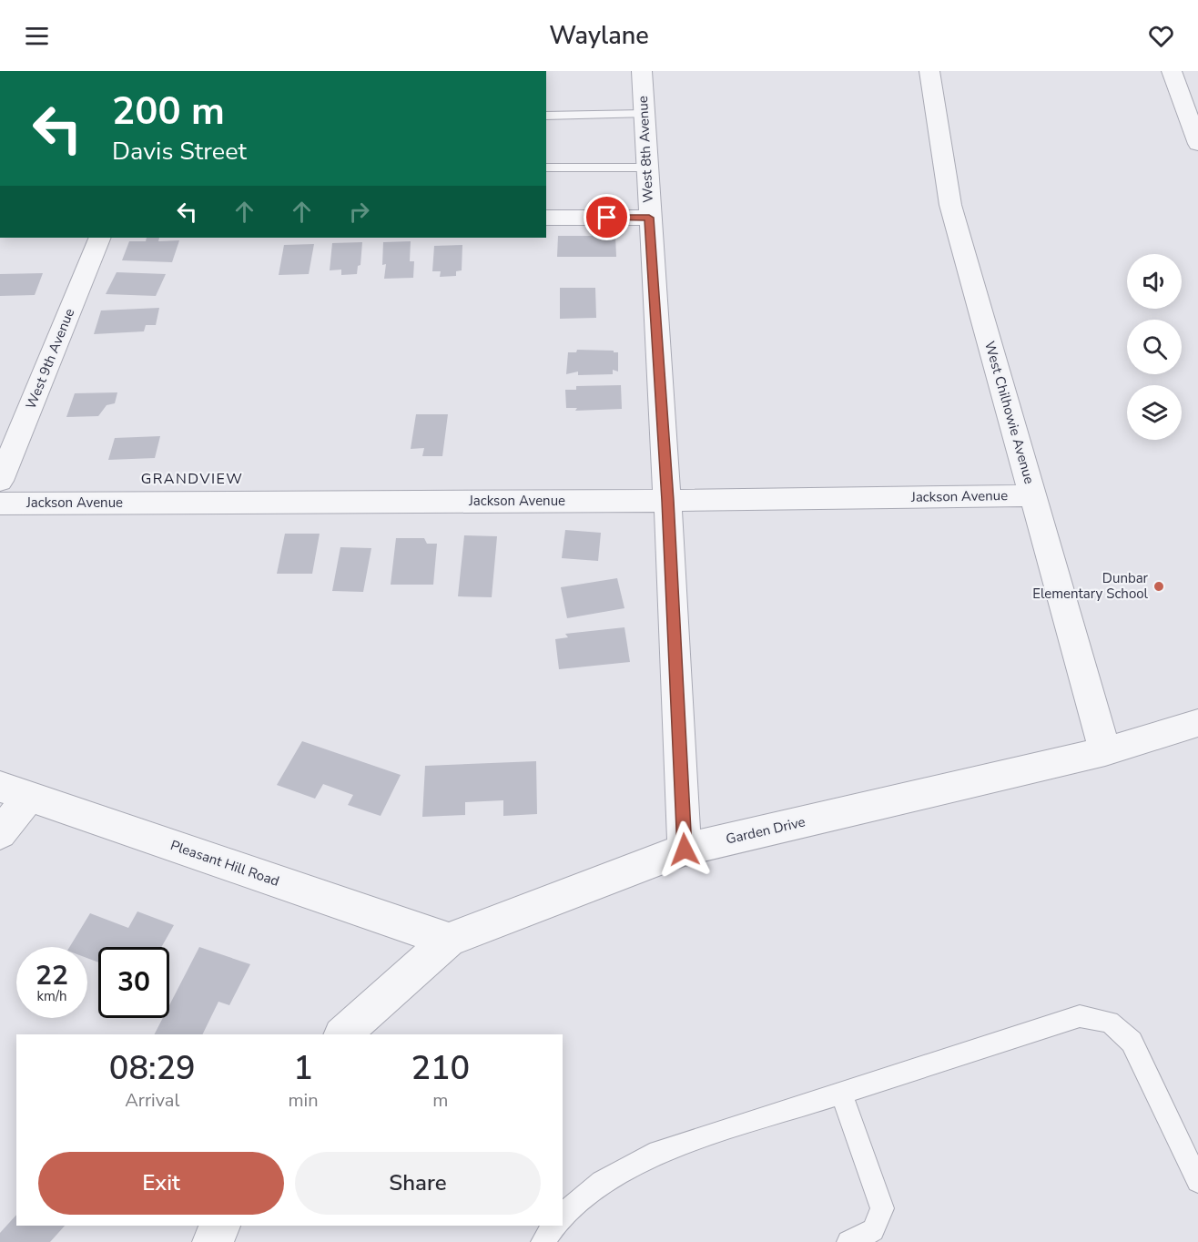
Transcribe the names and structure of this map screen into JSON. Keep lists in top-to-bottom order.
{
  "streets": {
    "street": [
      "West 8th Avenue",
      "West 9th Avenue",
      "West Chilhowie Avenue",
      "Jackson Avenue",
      "Garden Drive",
      "Pleasant Hill Road"
    ]
  },
  "crossings": [
    ["West 8th Avenue", "Jackson Avenue"],
    ["West 8th Avenue", "Garden Drive"],
    ["West Chilhowie Avenue", "Jackson Avenue"],
    ["West Chilhowie Avenue", "Garden Drive"],
    ["Garden Drive", "Pleasant Hill Road"]
  ],
  "districts": ["GRANDVIEW"],
  "places": ["Dunbar Elementary School"],
  "page": {
    "header": "Waylane",
    "turn": ["200 m", "Davis Street"],
    "speed": "22 km/h",
    "limit": "30",
    "eta": [
      "08:29",
      "Arrival",
      "1",
      "min",
      "210",
      "m"
    ],
    "buttons": ["Exit", "Share"]
  }
}
